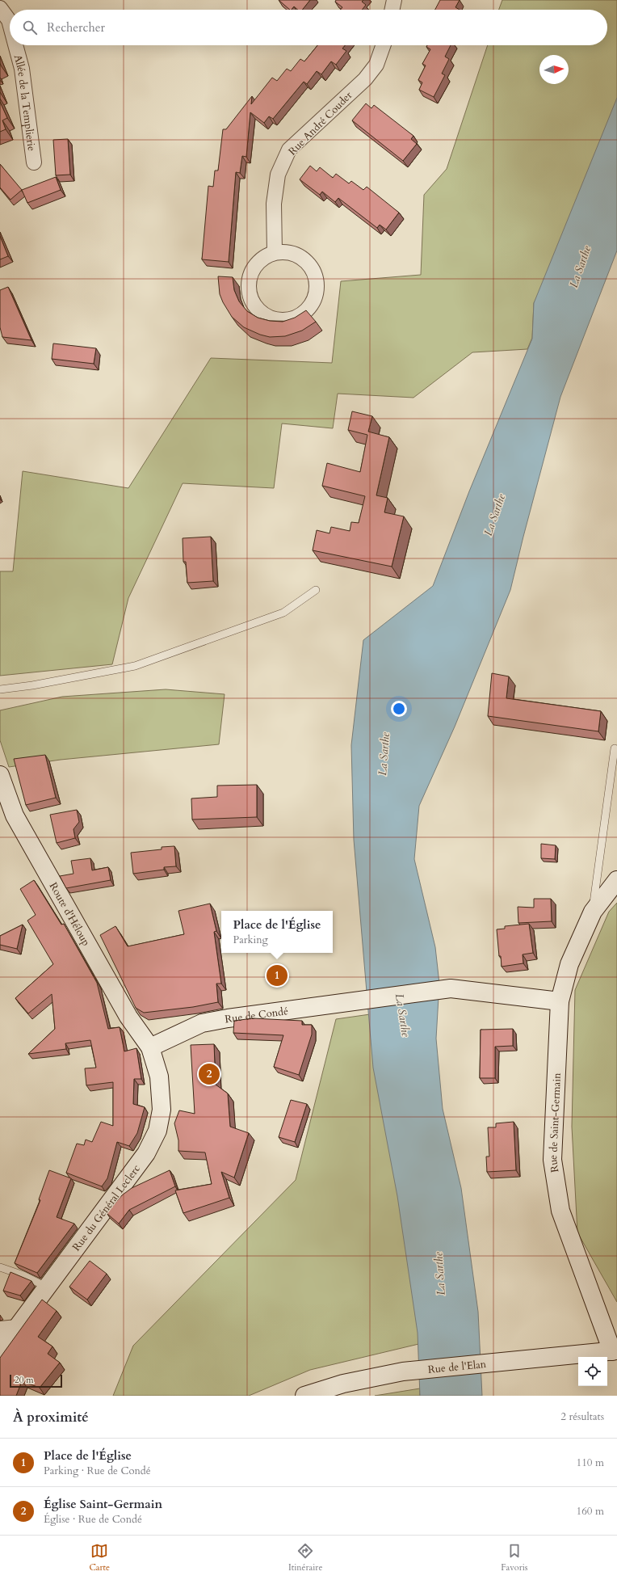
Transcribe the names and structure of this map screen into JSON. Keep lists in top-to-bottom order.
{
  "streets": {
    "street": [
      "Allée de la Templierie",
      "Rue André Couder",
      "Route d'Héloup",
      "Rue de Condé",
      "Rue de Saint-Germain",
      "Rue du Général Leclerc",
      "Rue de l'Elan"
    ]
  },
  "crossings": [
    ["Route d'Héloup", "Rue de Condé"],
    ["Route d'Héloup", "Rue du Général Leclerc"],
    ["Rue de Condé", "Rue de Saint-Germain"],
    ["Rue de Condé", "Rue du Général Leclerc"],
    ["Rue de Saint-Germain", "Rue de l'Elan"]
  ],
  "water": ["La Sarthe"],
  "scale_bar": "20 m",
  "north": "right",
  "page": {
    "search": "Rechercher",
    "popup": ["Place de l'Église", "Parking"],
    "pins": ["1", "2"],
    "scale": "20 m",
    "heading": ["À proximité", "2 résultats"],
    "list": [
      {
        "mark": "1",
        "name": "Place de l'Église",
        "note": "Parking · Rue de Condé",
        "value": "110 m"
      },
      {
        "mark": "2",
        "name": "Église Saint-Germain",
        "note": "Église · Rue de Condé",
        "value": "160 m"
      }
    ],
    "nav": ["Carte", "Itinéraire", "Favoris"]
  }
}
